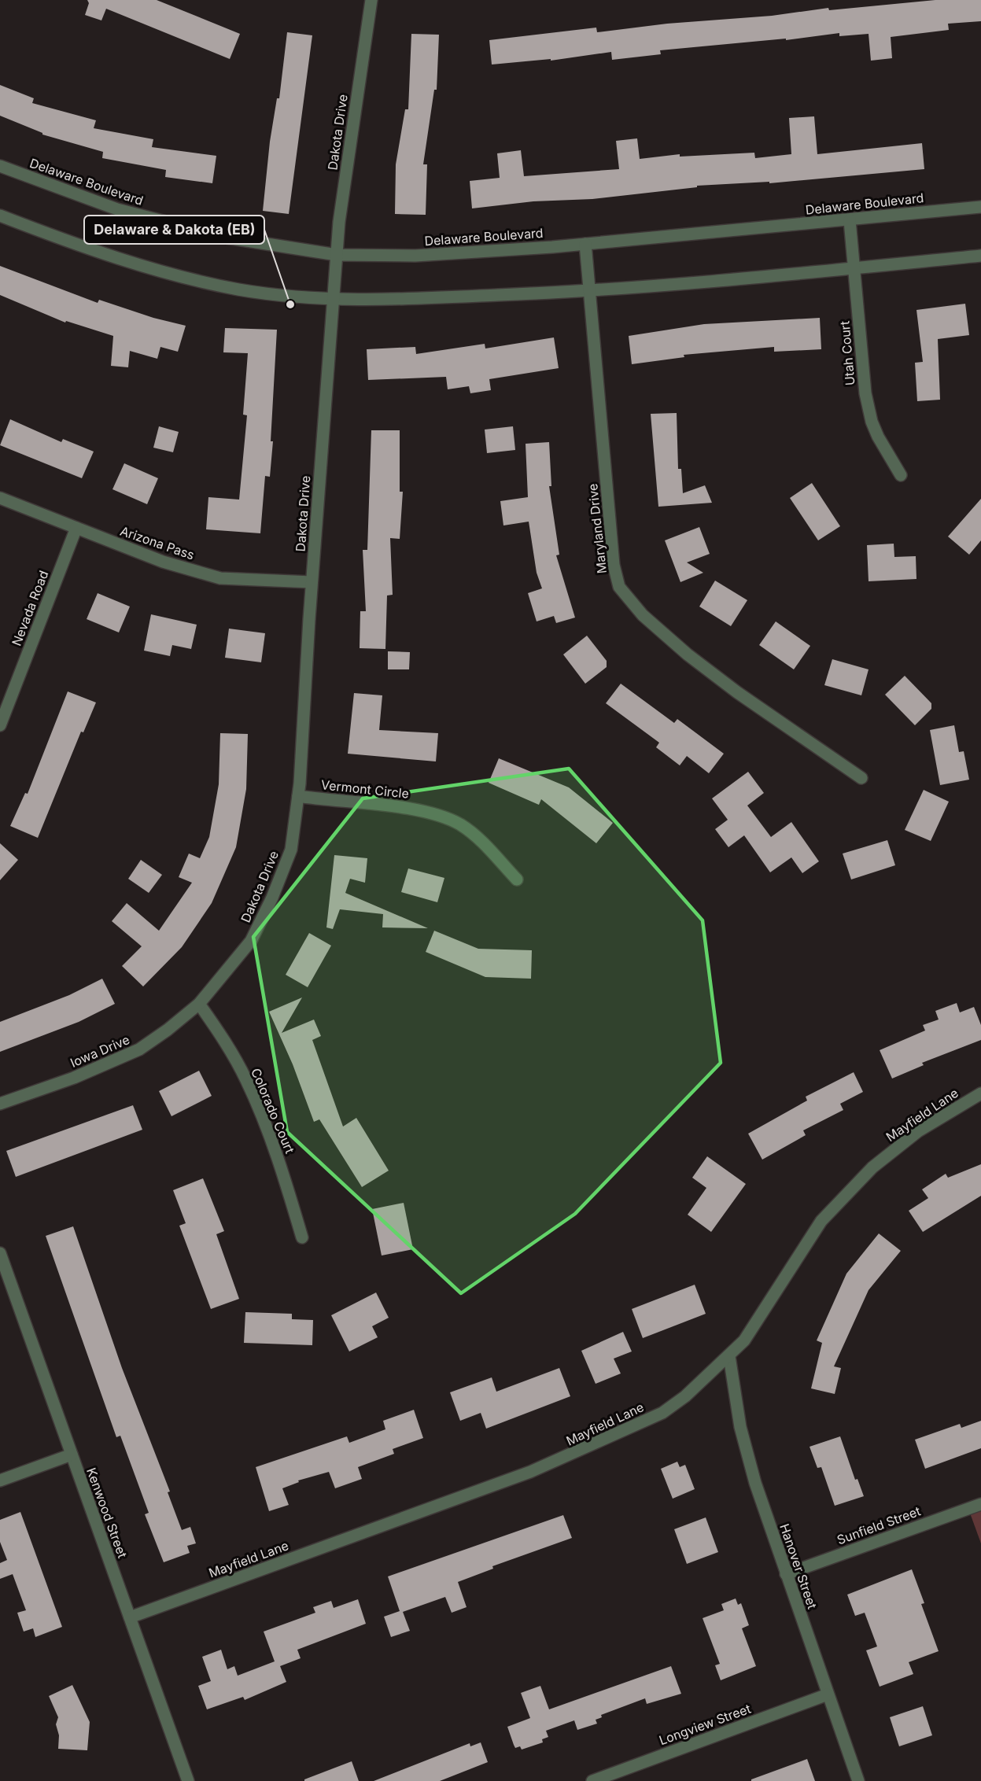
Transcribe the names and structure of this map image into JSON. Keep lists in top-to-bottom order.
{
  "streets": {
    "street": [
      "Dakota Drive",
      "Delaware Boulevard",
      "Utah Court",
      "Maryland Drive",
      "Arizona Pass",
      "Nevada Road",
      "Vermont Circle",
      "Iowa Drive",
      "Colorado Court",
      "Mayfield Lane",
      "Kenwood Street",
      "Sunfield Street",
      "Hanover Street",
      "Longview Street"
    ]
  },
  "crossings": [
    ["Dakota Drive", "Delaware Boulevard"],
    ["Dakota Drive", "Arizona Pass"],
    ["Dakota Drive", "Vermont Circle"],
    ["Dakota Drive", "Iowa Drive"],
    ["Dakota Drive", "Colorado Court"],
    ["Delaware Boulevard", "Utah Court"],
    ["Delaware Boulevard", "Maryland Drive"],
    ["Arizona Pass", "Nevada Road"],
    ["Iowa Drive", "Colorado Court"],
    ["Mayfield Lane", "Kenwood Street"],
    ["Mayfield Lane", "Hanover Street"],
    ["Sunfield Street", "Hanover Street"],
    ["Hanover Street", "Longview Street"]
  ],
  "places": ["Delaware & Dakota (EB)"]
}
